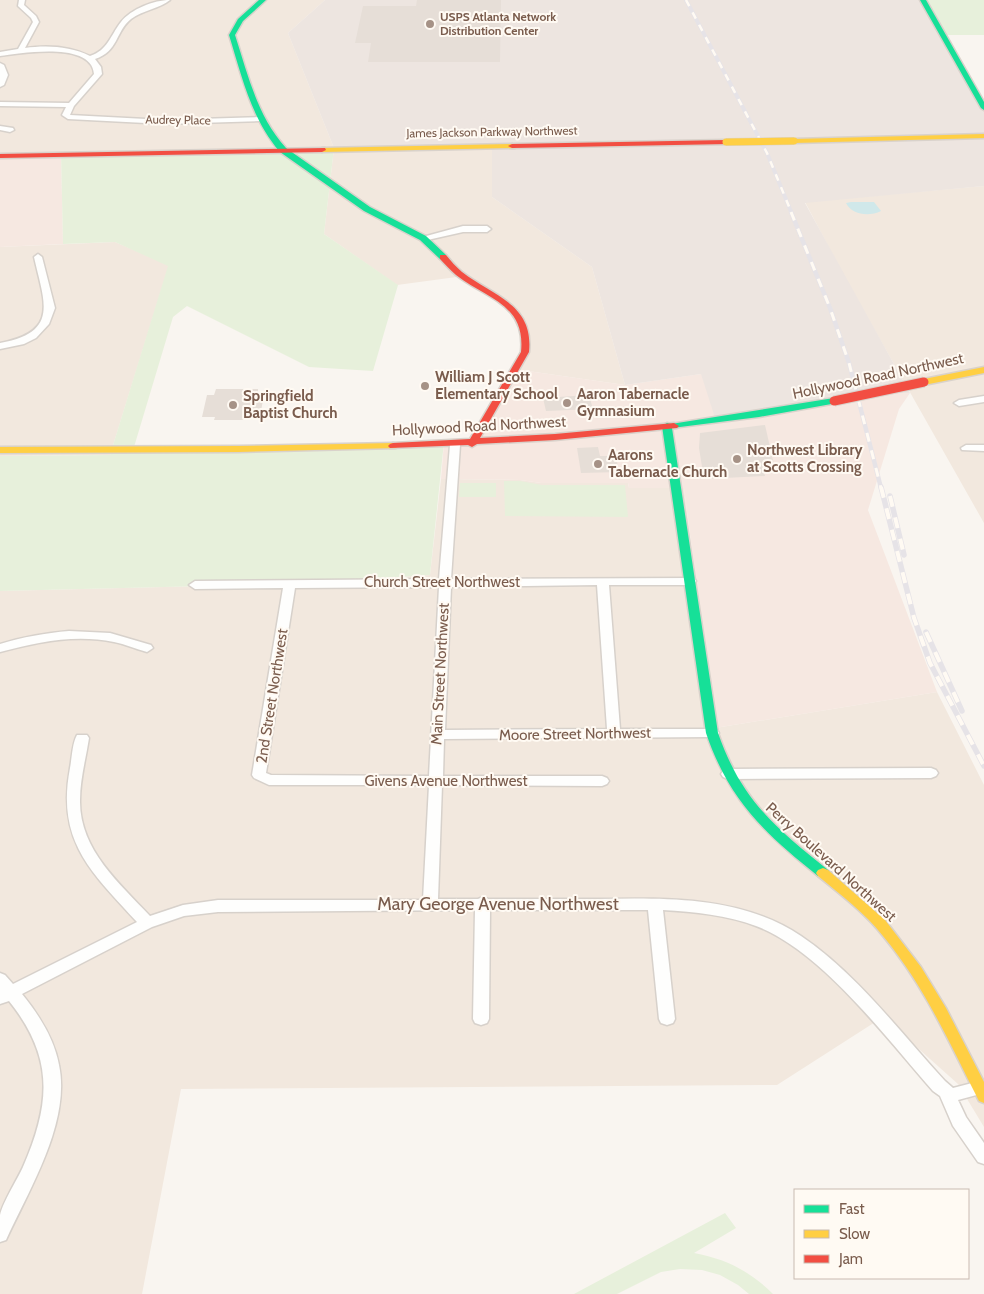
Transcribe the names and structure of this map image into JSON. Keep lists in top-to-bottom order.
{
  "streets": {
    "street": [
      "Audrey Place",
      "James Jackson Parkway Northwest",
      "Hollywood Road Northwest",
      "Church Street Northwest",
      "Main Street Northwest",
      "2nd Street Northwest",
      "Moore Street Northwest",
      "Givens Avenue Northwest",
      "Perry Boulevard Northwest",
      "Mary George Avenue Northwest"
    ]
  },
  "crossings": [
    ["Hollywood Road Northwest", "Main Street Northwest"],
    ["Hollywood Road Northwest", "Perry Boulevard Northwest"],
    ["Church Street Northwest", "Main Street Northwest"],
    ["Church Street Northwest", "2nd Street Northwest"],
    ["Church Street Northwest", "Perry Boulevard Northwest"],
    ["Main Street Northwest", "Moore Street Northwest"],
    ["Main Street Northwest", "Givens Avenue Northwest"],
    ["Main Street Northwest", "Mary George Avenue Northwest"],
    ["2nd Street Northwest", "Givens Avenue Northwest"],
    ["Moore Street Northwest", "Perry Boulevard Northwest"]
  ],
  "places": [
    "USPS Atlanta Network Distribution Center",
    "William J Scott Elementary School",
    "Aaron Tabernacle Gymnasium",
    "Springfield Baptist Church",
    "Northwest Library at Scotts Crossing",
    "Aarons Tabernacle Church"
  ],
  "legend": ["Fast", "Slow", "Jam"]
}
